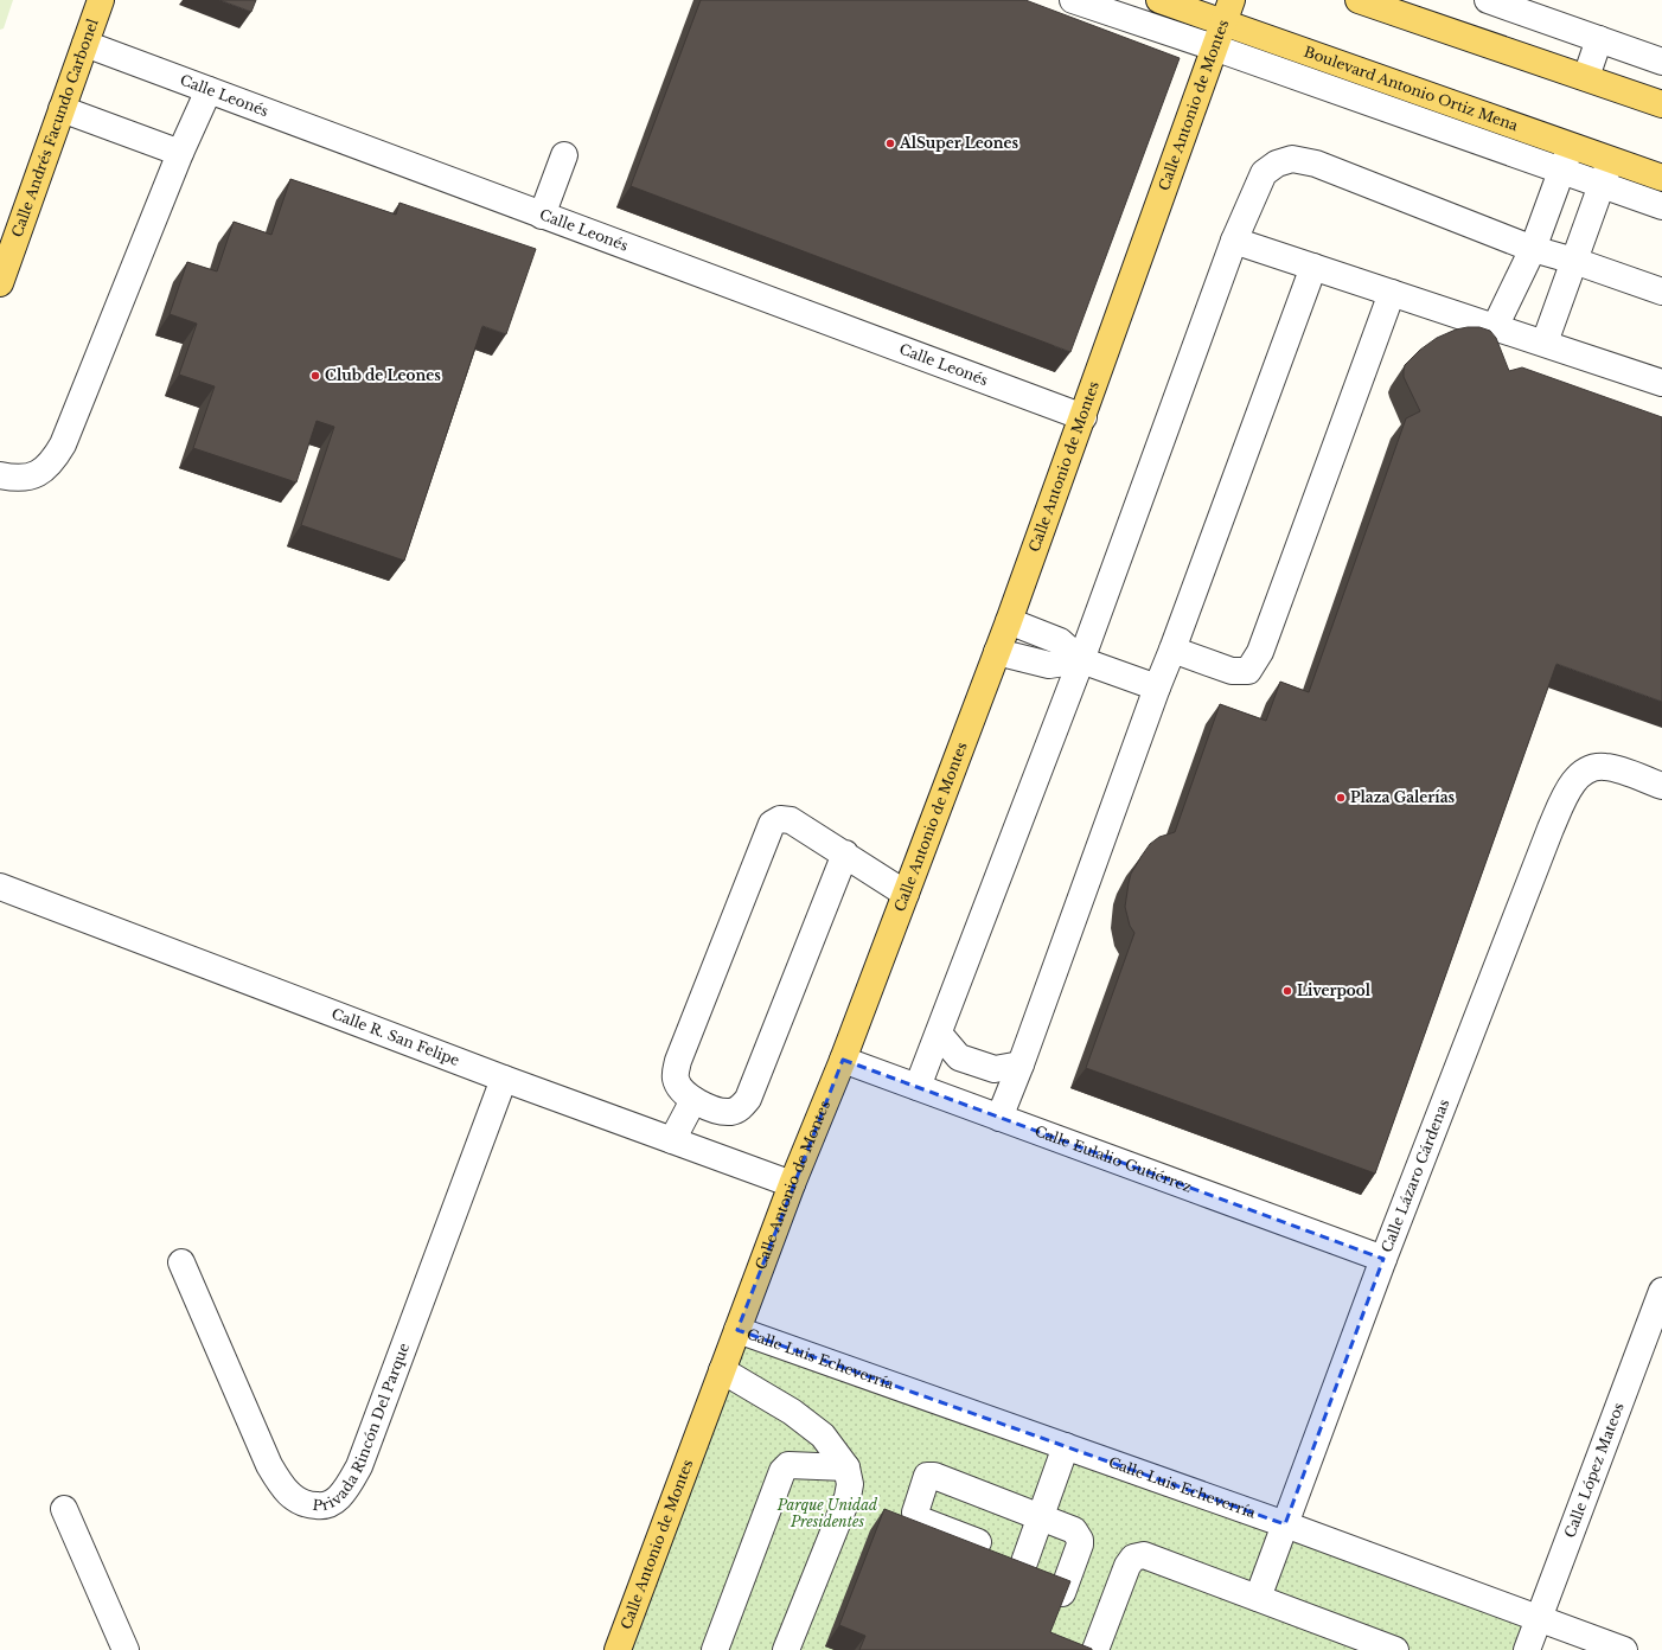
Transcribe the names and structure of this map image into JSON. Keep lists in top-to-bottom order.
{
  "streets": {
    "main road": ["Boulevard Antonio Ortiz Mena", "Calle Antonio de Montes", "Calle Andrés Facundo Carbonel"],
    "street": [
      "Calle Leonés",
      "Calle R. San Felipe",
      "Calle Eulalio Gutiérrez",
      "Calle Lázaro Cárdenas",
      "Calle Luis Echeverría",
      "Privada Rincón Del Parque",
      "Calle López Mateos"
    ]
  },
  "crossings": [
    ["Boulevard Antonio Ortiz Mena", "Calle Antonio de Montes"],
    ["Calle Leonés", "Calle Antonio de Montes"],
    ["Calle Leonés", "Calle Andrés Facundo Carbonel"],
    ["Calle Antonio de Montes", "Calle R. San Felipe"],
    ["Calle Antonio de Montes", "Calle Eulalio Gutiérrez"],
    ["Calle Antonio de Montes", "Calle Luis Echeverría"],
    ["Calle R. San Felipe", "Privada Rincón Del Parque"],
    ["Calle Eulalio Gutiérrez", "Calle Lázaro Cárdenas"],
    ["Calle Lázaro Cárdenas", "Calle Luis Echeverría"],
    ["Calle Luis Echeverría", "Calle López Mateos"]
  ],
  "parks": ["Parque Unidad Presidentes"],
  "places": [
    "AlSuper Leones",
    "Club de Leones",
    "Plaza Galerías",
    "Liverpool"
  ]
}
